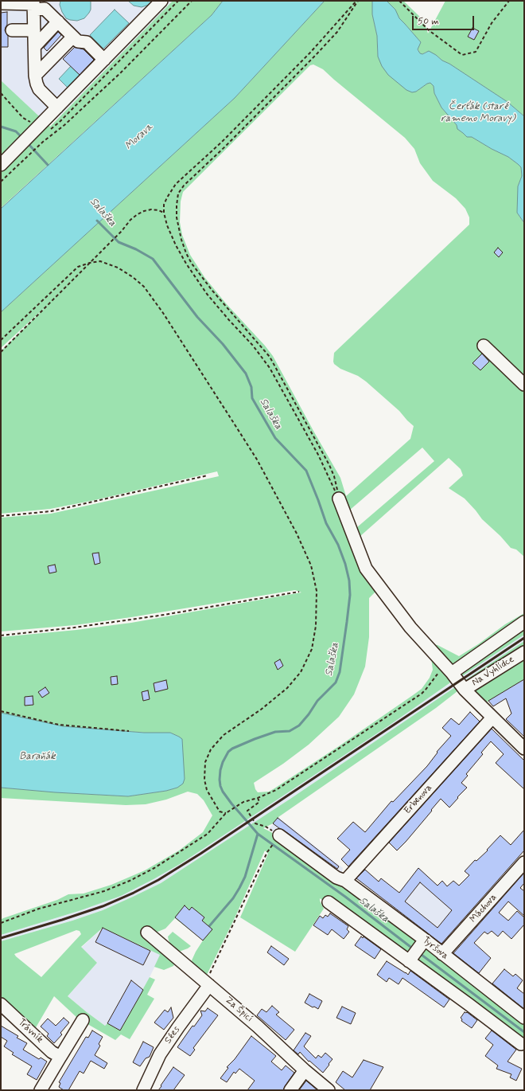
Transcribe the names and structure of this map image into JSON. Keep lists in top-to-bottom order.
{
  "streets": {
    "street": [
      "Na Vyhlídce",
      "Erbenova",
      "Máchova",
      "Tyršova",
      "Za Špicí",
      "Trávník",
      "Sées"
    ]
  },
  "crossings": [
    ["Erbenova", "Tyršova"],
    ["Máchova", "Tyršova"],
    ["Za Špicí", "Sées"]
  ],
  "water": [
    "Čerťák (staré rameno Moravy)",
    "Morava",
    "Salaška",
    "Baraňák"
  ],
  "scale_bar": "50 m"
}
